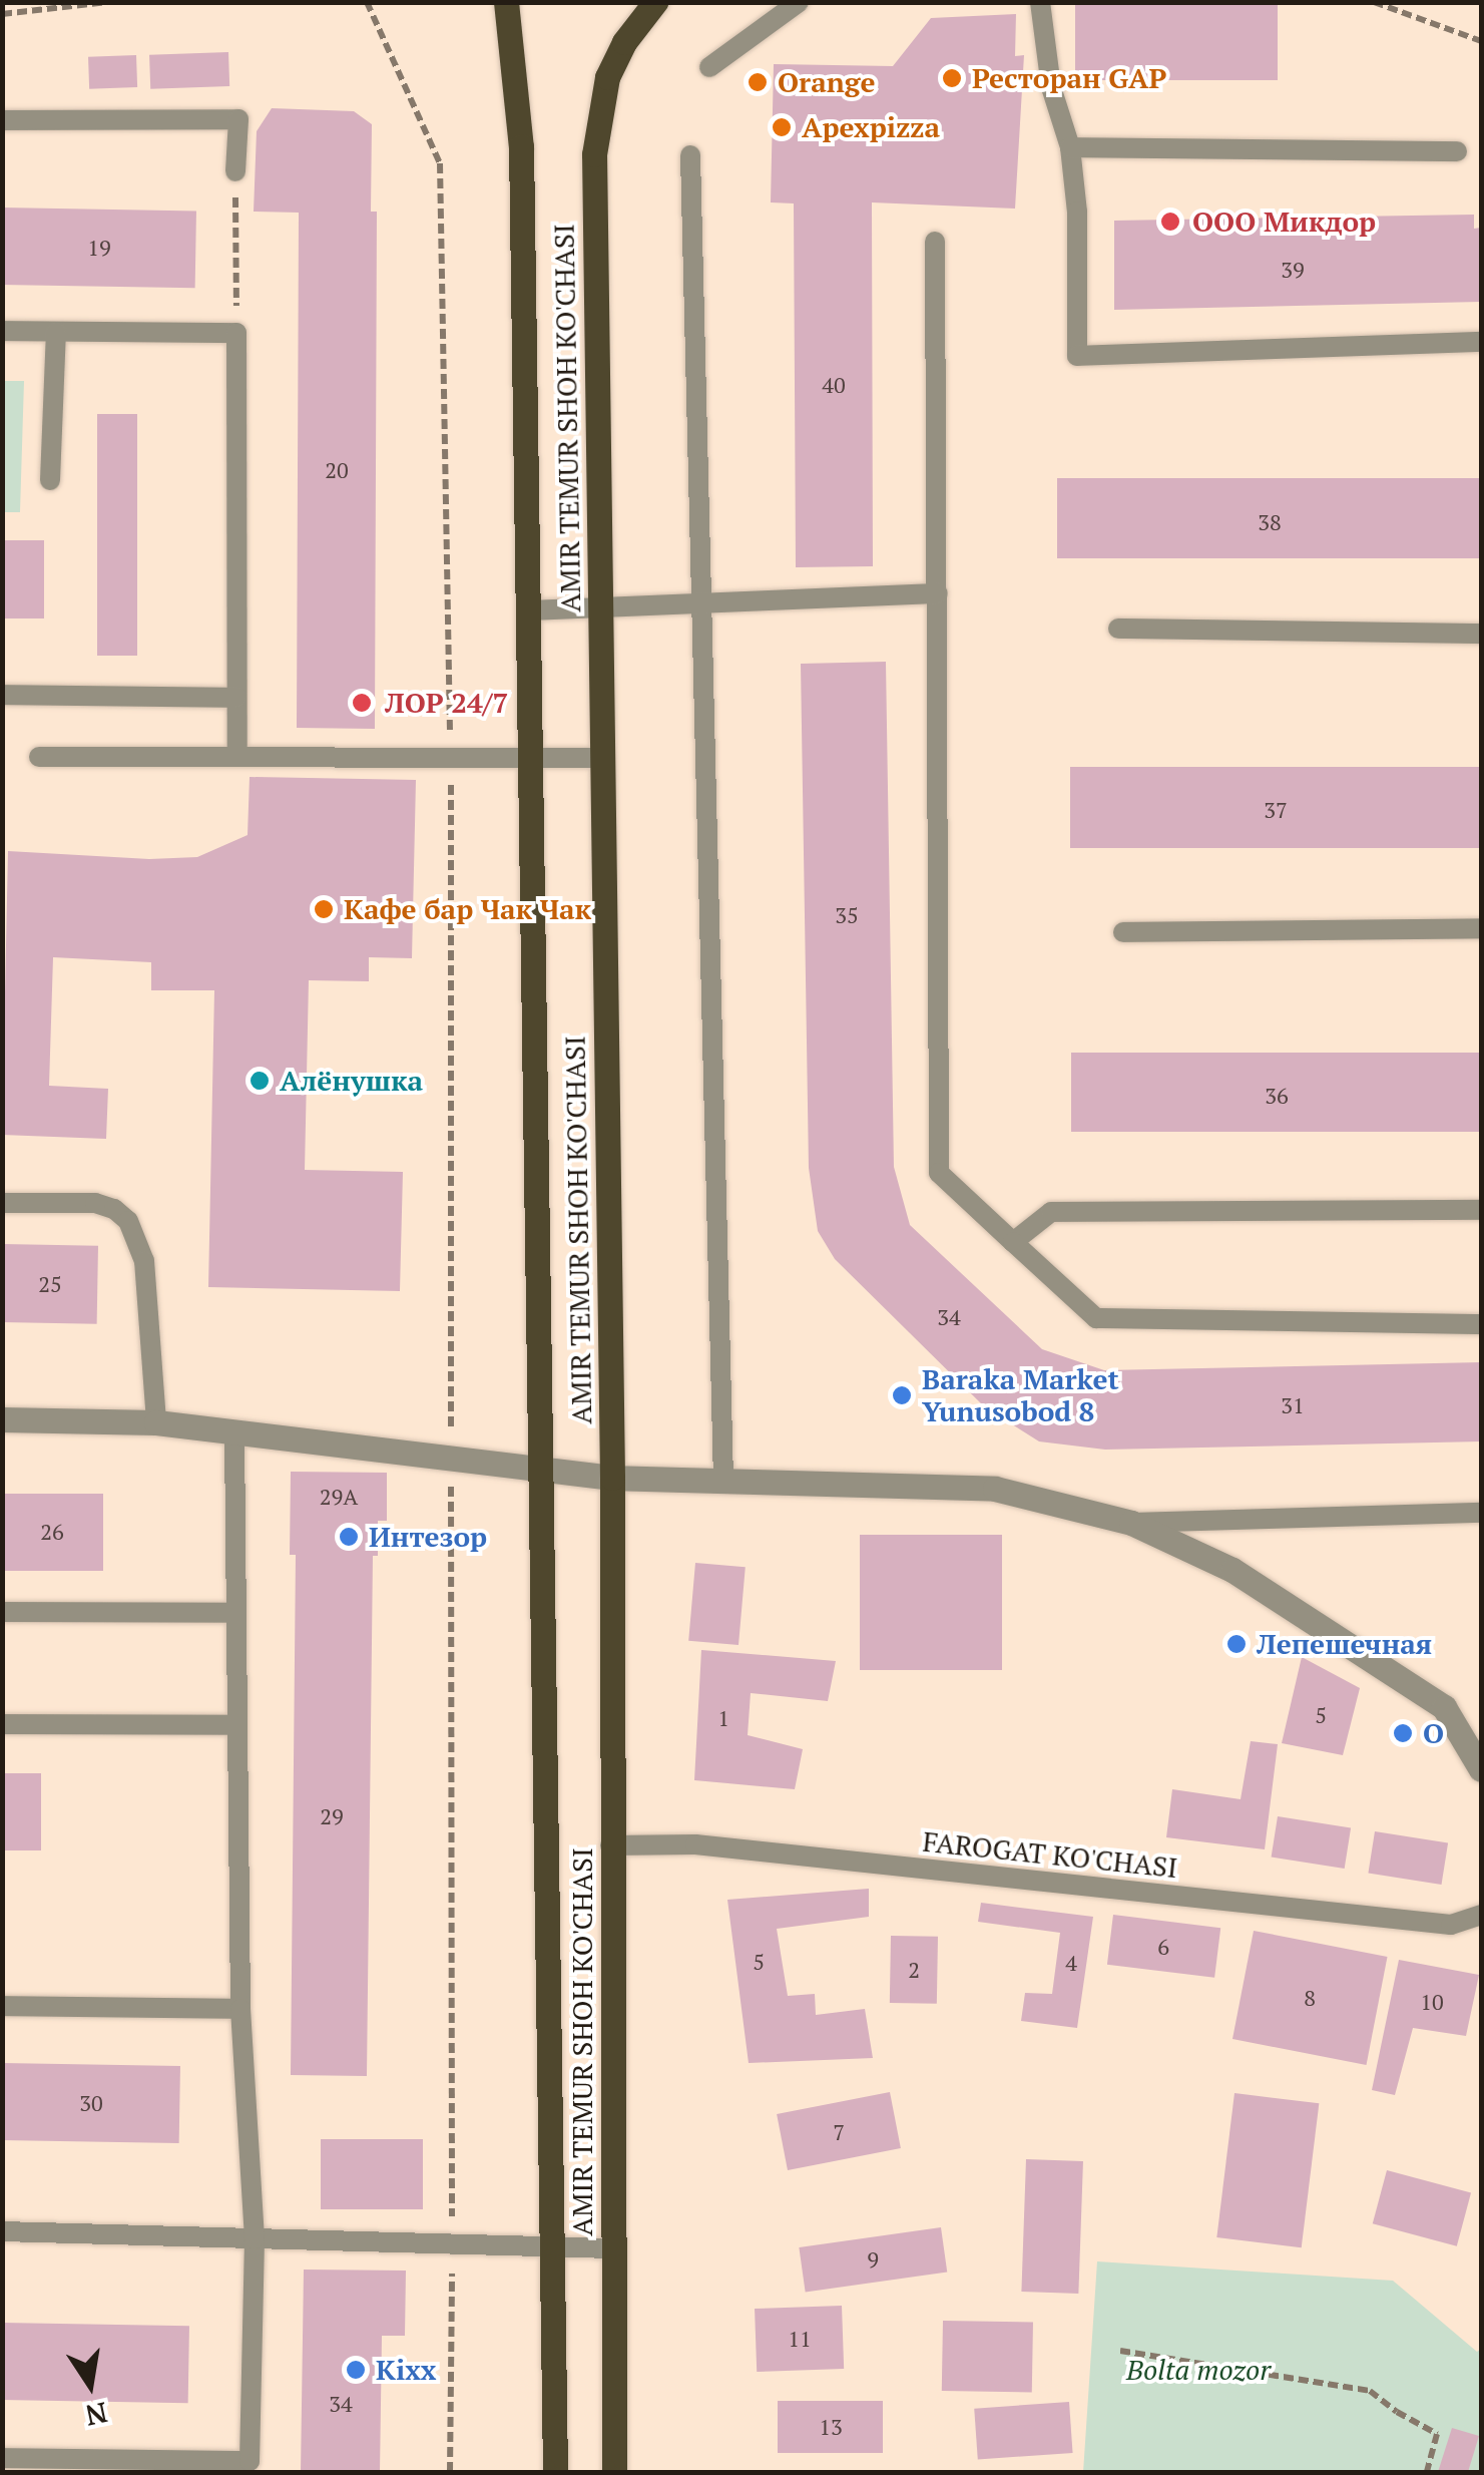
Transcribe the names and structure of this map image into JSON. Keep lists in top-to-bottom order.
{
  "streets": {
    "main road": ["AMIR TEMUR SHOH KO'CHASI"],
    "lane": ["FAROGAT KO'CHASI"]
  },
  "crossings": [
    ["AMIR TEMUR SHOH KO'CHASI", "FAROGAT KO'CHASI"]
  ],
  "parks": ["Bolta mozor"],
  "places": [
    "Ресторан GAP",
    "Orange",
    "Apexpizza",
    "ООО Микдор",
    "ЛОР 24/7",
    "Кафе бар Чак Чак",
    "Алёнушка",
    "Baraka Market Yunusobod 8",
    "Интезор",
    "Лепешечная",
    "О",
    "Kixx"
  ],
  "house_numbers": [
    "19",
    "39",
    "40",
    "20",
    "38",
    "37",
    "35",
    "36",
    "25",
    "34",
    "31",
    "29A",
    "26",
    "5",
    "1",
    "29",
    "6",
    "5",
    "4",
    "2",
    "8",
    "10",
    "30",
    "7",
    "9",
    "11",
    "34",
    "13"
  ],
  "north": "bottom"
}
